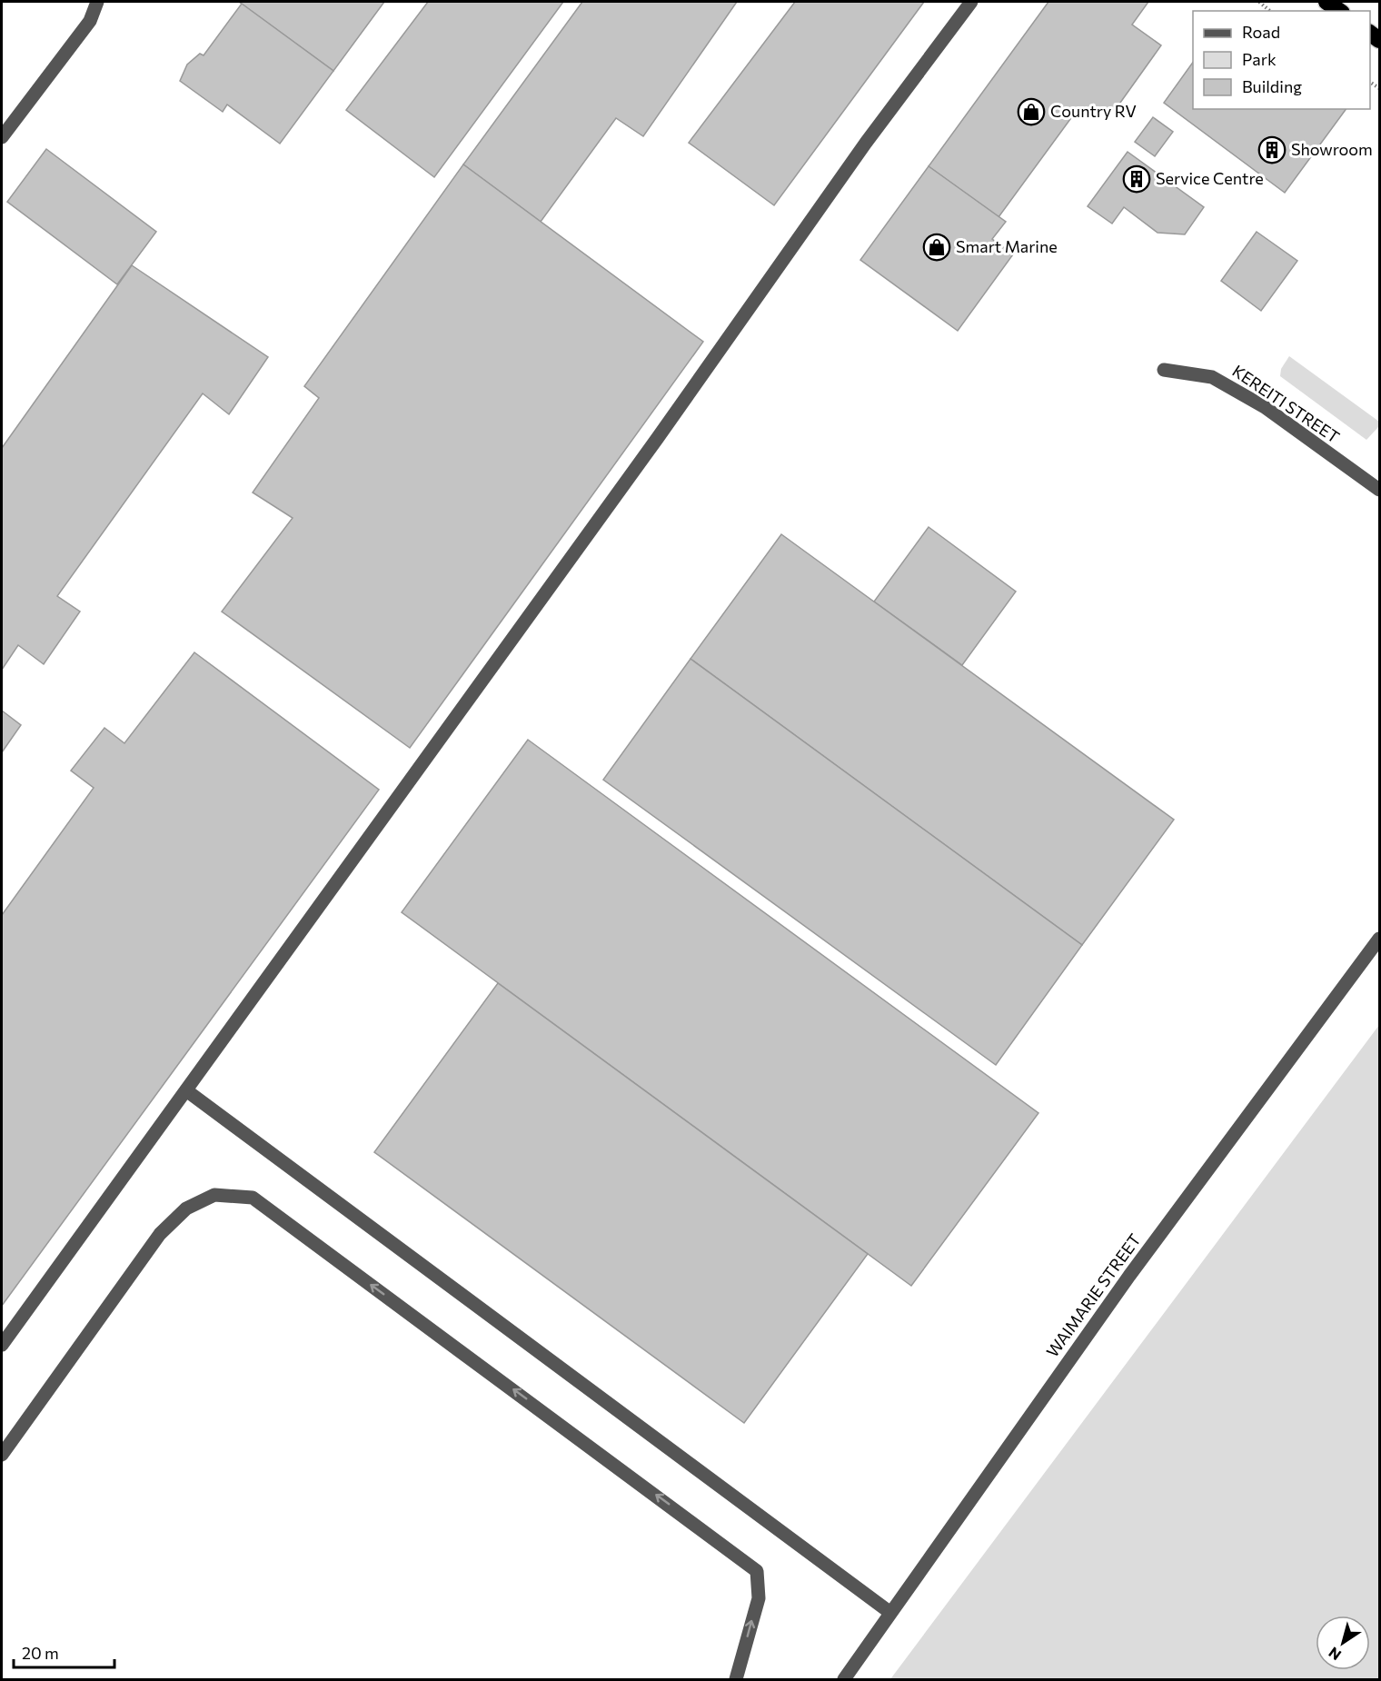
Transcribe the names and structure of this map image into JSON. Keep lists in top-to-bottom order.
{
  "streets": {
    "street": ["KEREITI STREET", "WAIMARIE STREET"]
  },
  "places": {
    "shop": ["Country RV", "Smart Marine"],
    "building": ["Showroom", "Service Centre"]
  },
  "legend": ["Road", "Park", "Building"],
  "scale_bar": "20 m",
  "north": "bottom left"
}
